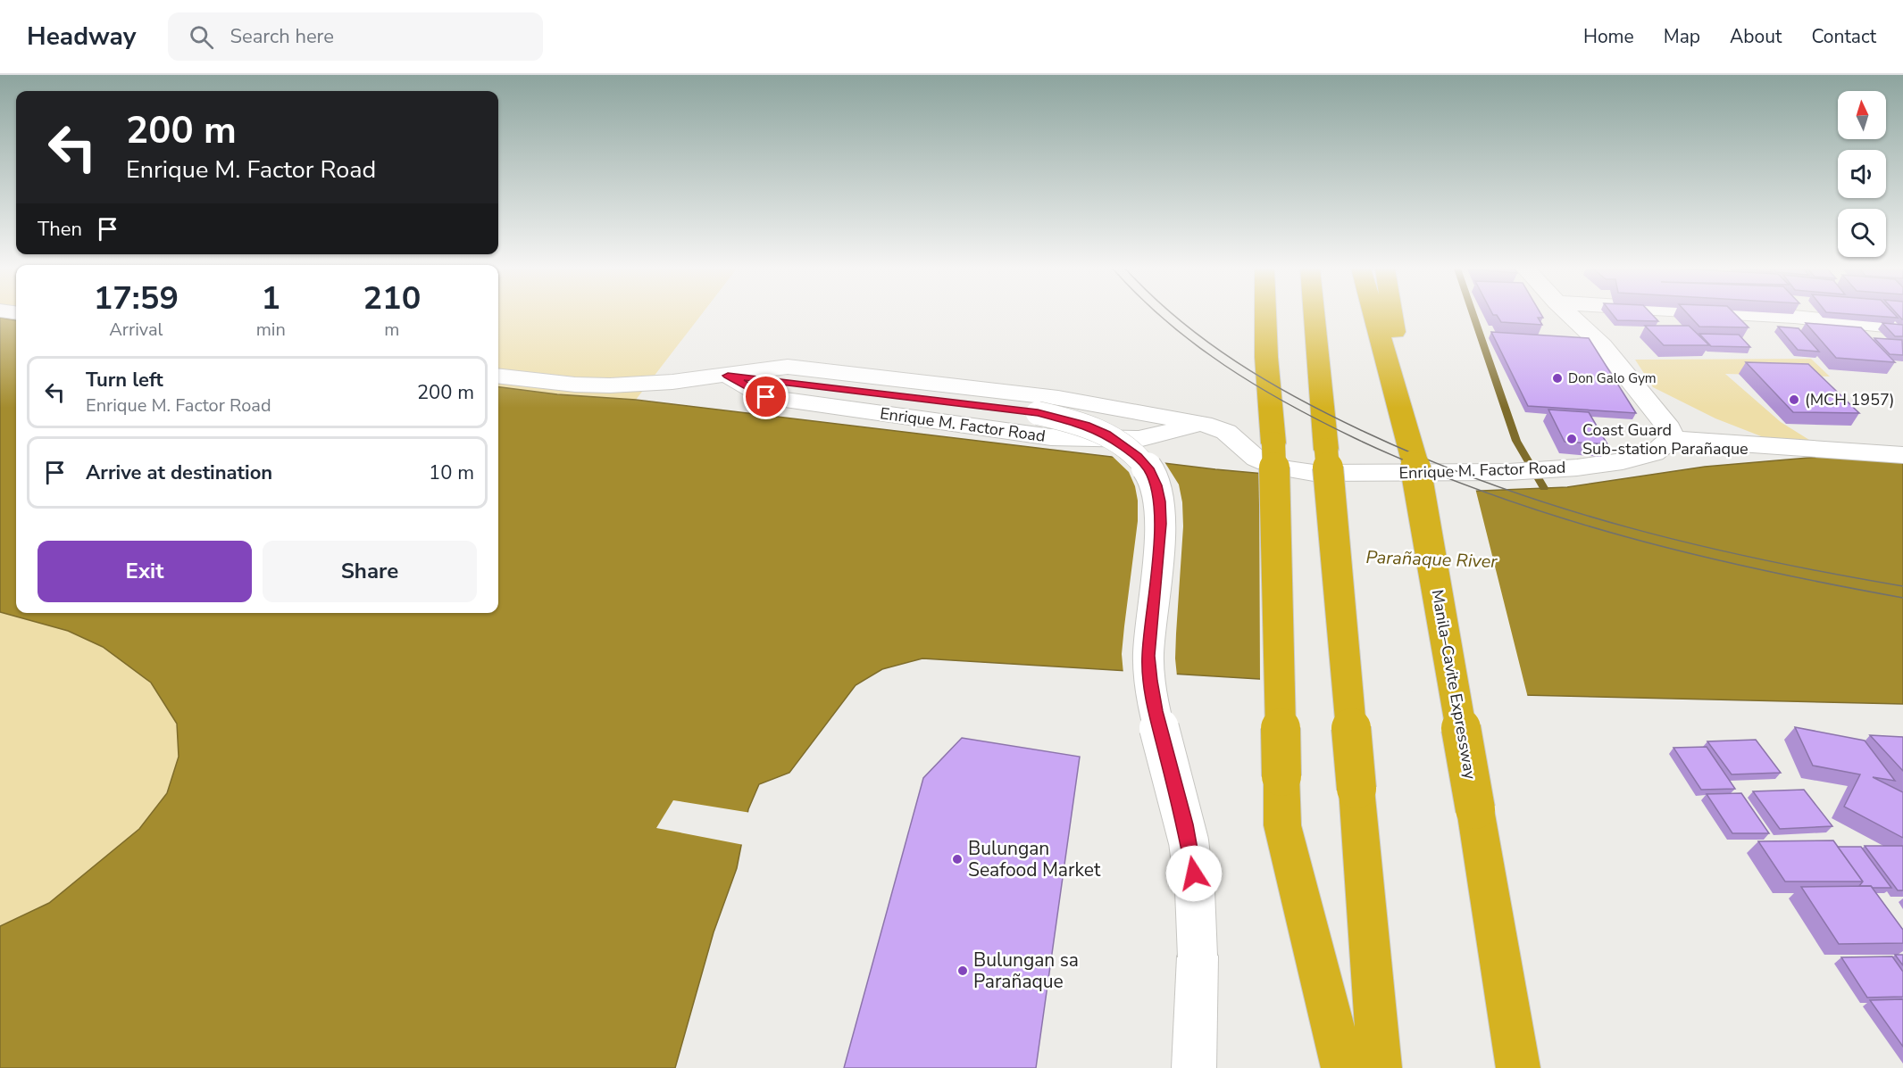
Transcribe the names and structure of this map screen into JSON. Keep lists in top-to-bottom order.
{
  "streets": {
    "highway": ["Manila–Cavite Expressway"],
    "street": ["Enrique M. Factor Road"]
  },
  "water": ["Parañaque River"],
  "places": [
    "Don Galo Gym",
    "(MCH 1957)",
    "Coast Guard Sub-station Parañaque",
    "Bulungan Seafood Market",
    "Bulungan sa Parañaque"
  ],
  "north": "top",
  "page": {
    "header": "Headway",
    "search": "Search here",
    "nav": [
      "Home",
      "Map",
      "About",
      "Contact"
    ],
    "turn": ["200 m", "Enrique M. Factor Road"],
    "then": "Then",
    "eta": [
      "17:59",
      "Arrival",
      "1",
      "min",
      "210",
      "m"
    ],
    "list": [
      {
        "name": "Turn left",
        "note": "Enrique M. Factor Road",
        "value": "200 m"
      },
      {
        "name": "Arrive at destination",
        "value": "10 m"
      }
    ],
    "buttons": ["Exit", "Share"]
  }
}
